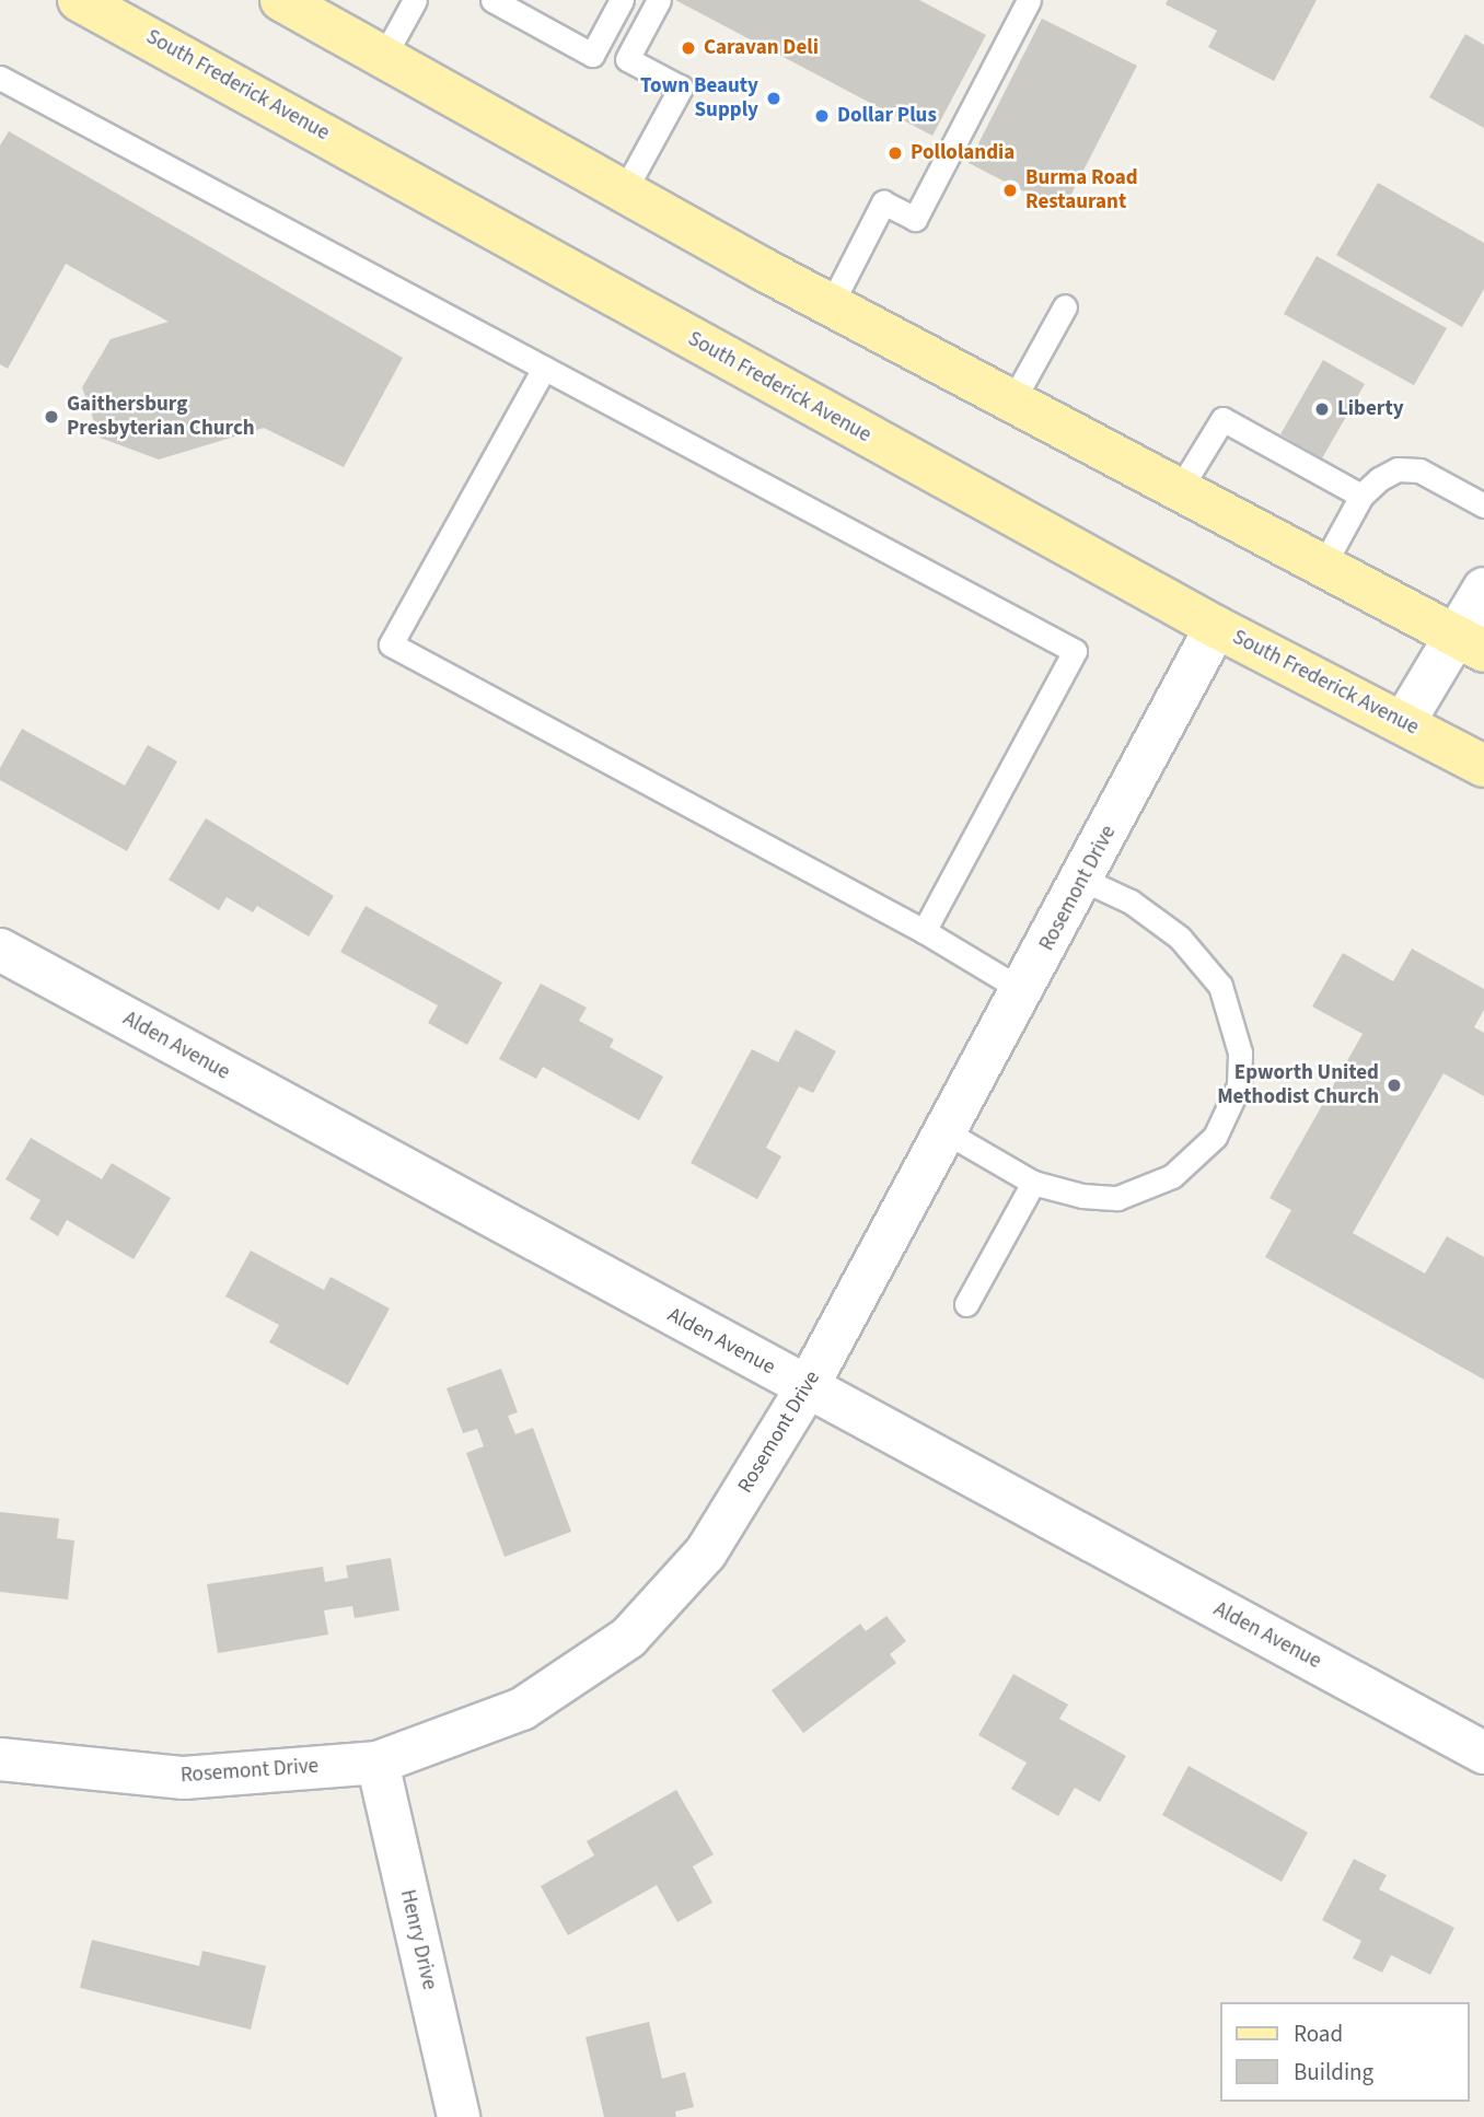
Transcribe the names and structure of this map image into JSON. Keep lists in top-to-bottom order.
{
  "streets": {
    "main road": ["South Frederick Avenue"],
    "street": ["Rosemont Drive", "Alden Avenue", "Henry Drive"]
  },
  "crossings": [
    ["South Frederick Avenue", "Rosemont Drive"],
    ["Rosemont Drive", "Alden Avenue"],
    ["Rosemont Drive", "Henry Drive"]
  ],
  "places": [
    "Caravan Deli",
    "Town Beauty Supply",
    "Dollar Plus",
    "Pollolandia",
    "Burma Road Restaurant",
    "Liberty",
    "Gaithersburg Presbyterian Church",
    "Epworth United Methodist Church"
  ],
  "legend": ["Road", "Building"]
}
